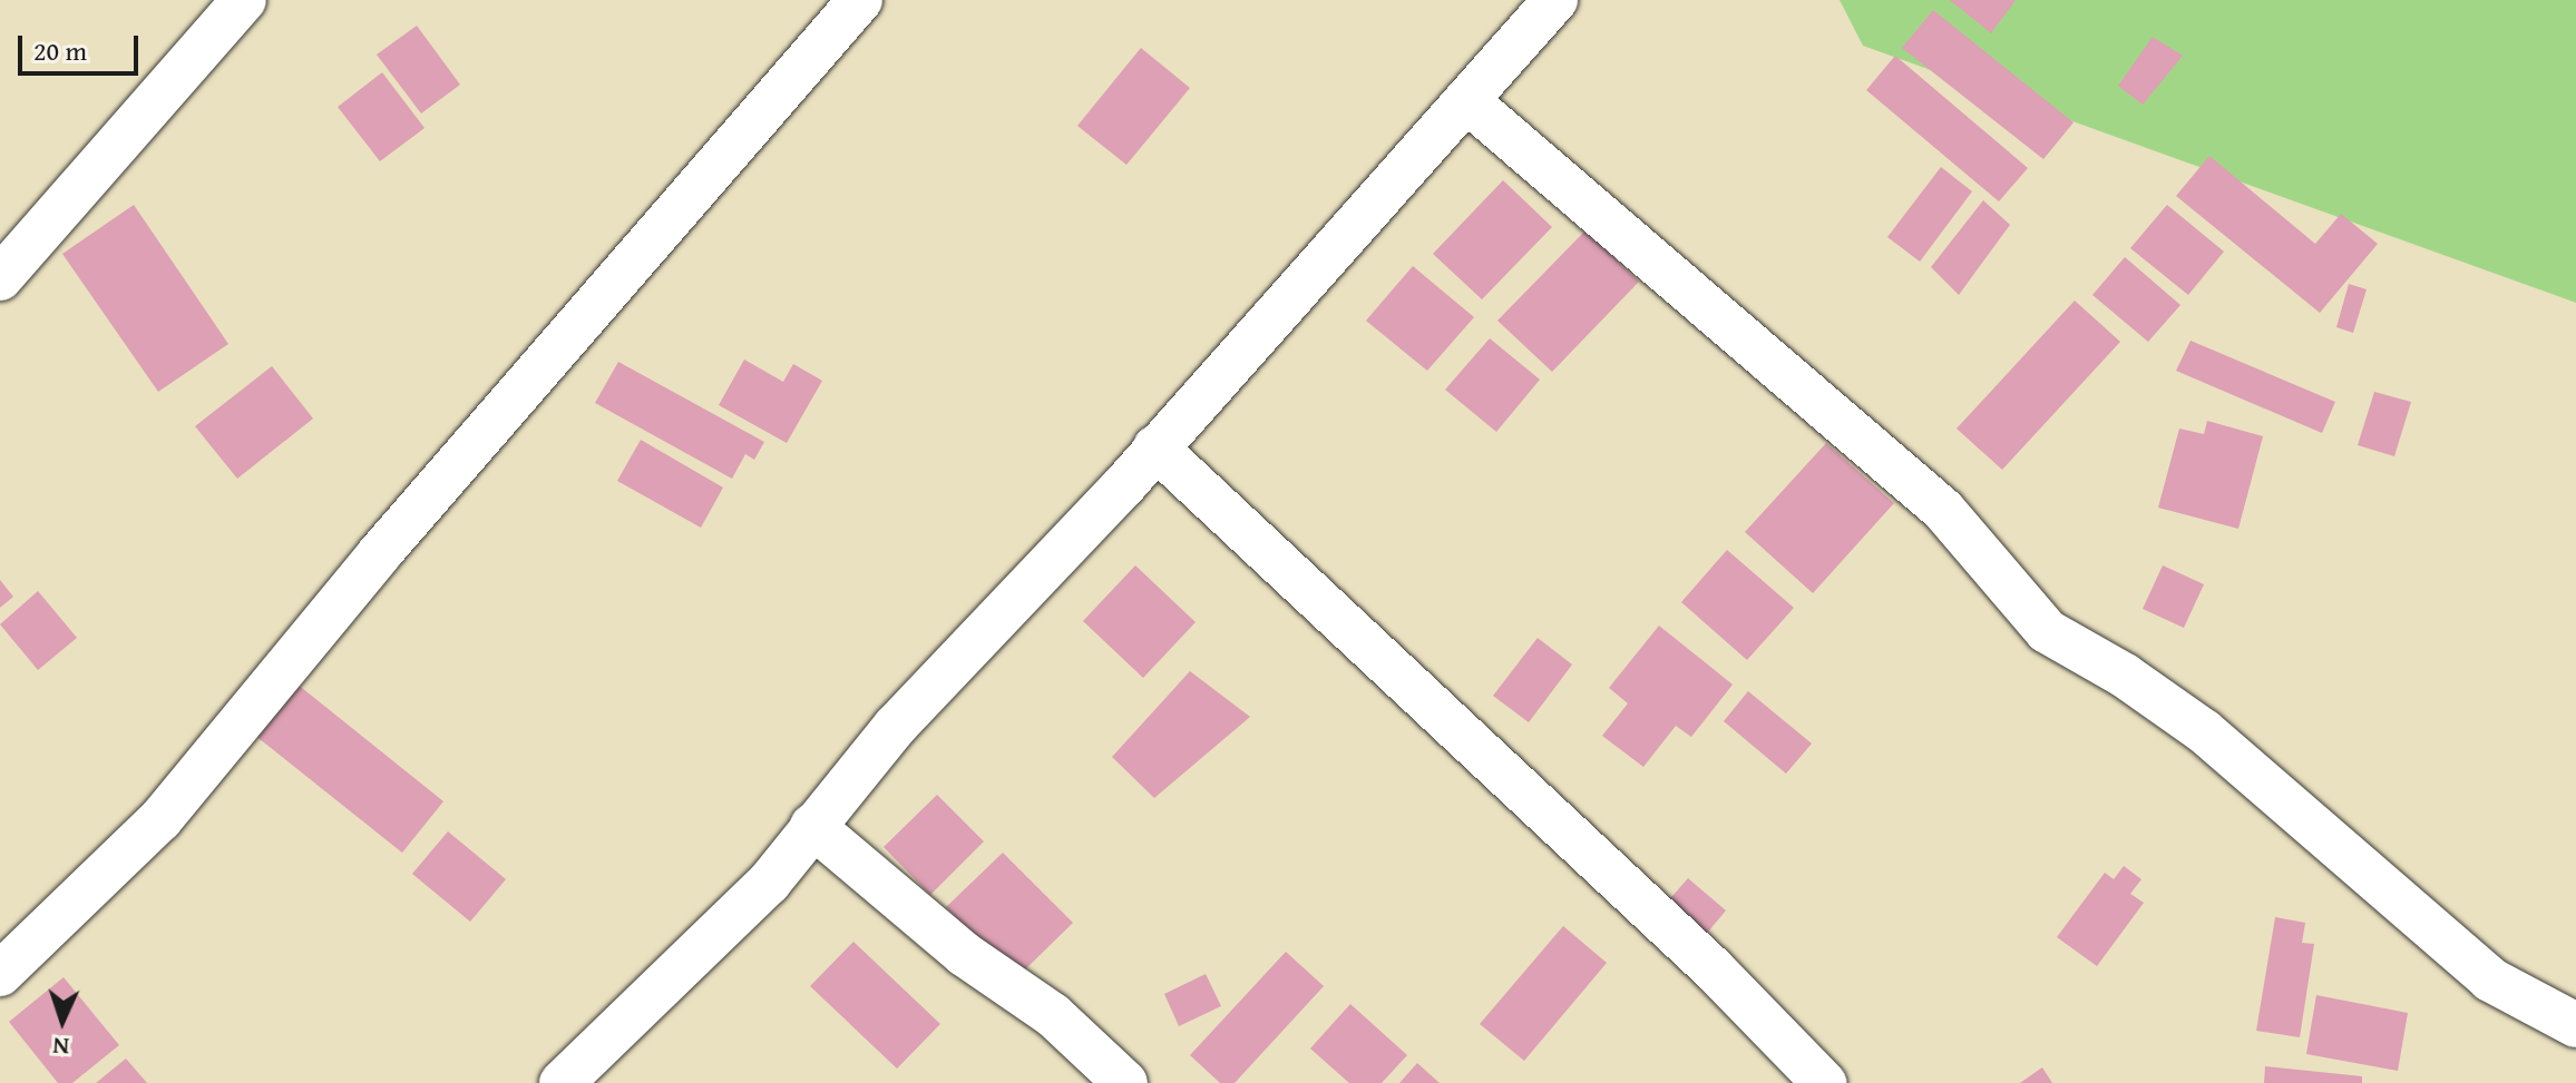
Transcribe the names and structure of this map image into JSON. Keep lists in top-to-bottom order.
{
  "scale_bar": "20 m",
  "north": "bottom"
}
